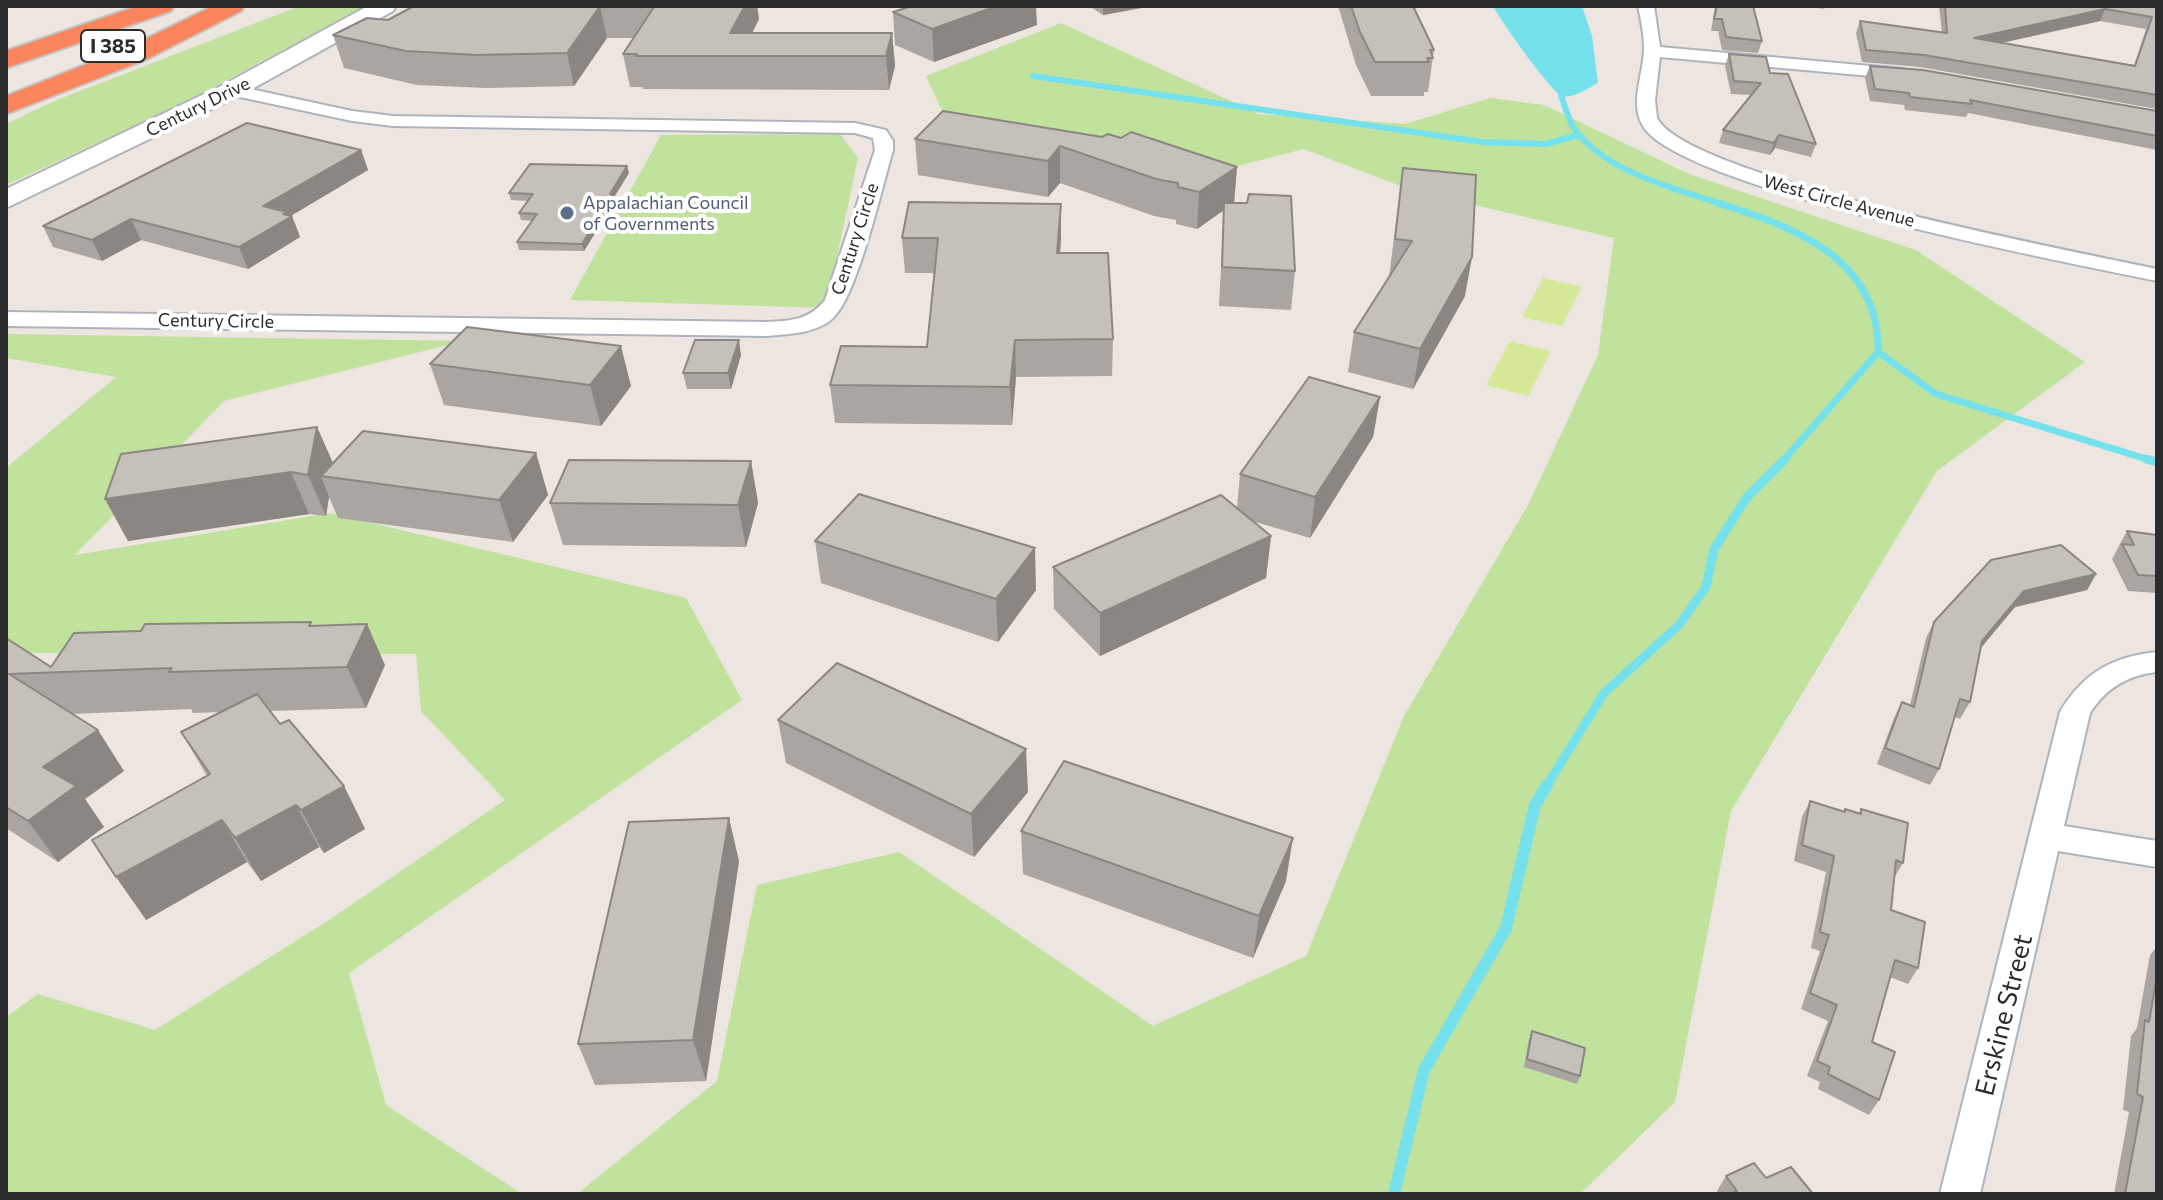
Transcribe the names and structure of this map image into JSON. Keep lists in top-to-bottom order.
{
  "streets": {
    "highway": ["I 385"],
    "street": [
      "Century Drive",
      "West Circle Avenue",
      "Century Circle",
      "Erskine Street"
    ]
  },
  "crossings": [
    ["Century Drive", "Century Circle"]
  ],
  "places": ["Appalachian Council of Governments"]
}
